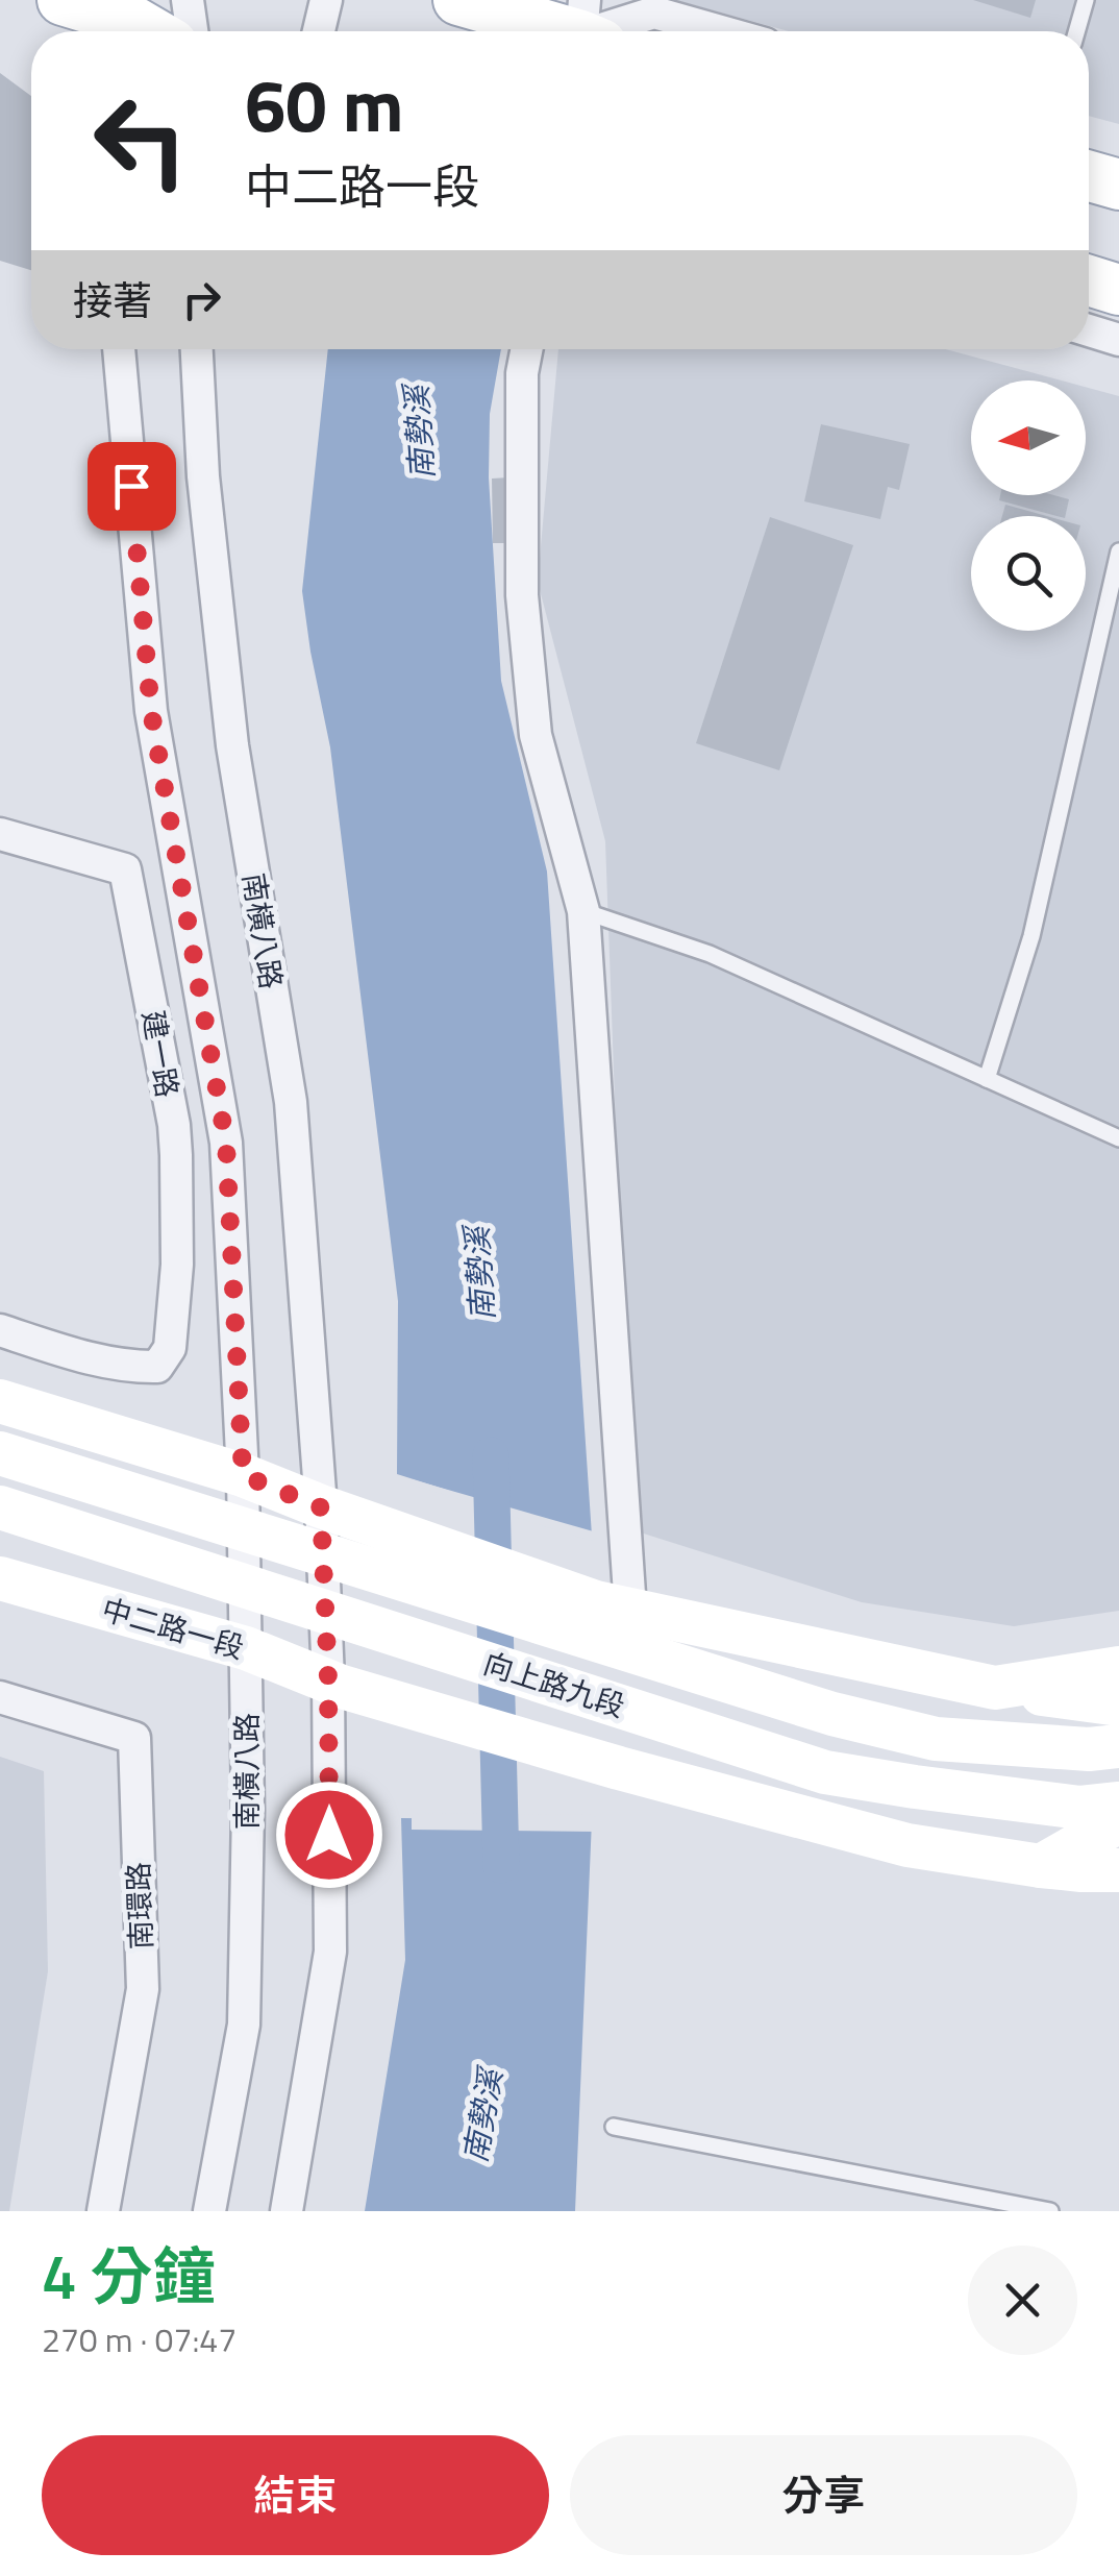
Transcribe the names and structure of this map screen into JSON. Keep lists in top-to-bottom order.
{
  "streets": {
    "main road": ["中二路一段", "向上路九段"],
    "street": ["南橫八路", "建一路", "南環路"]
  },
  "crossings": [
    ["南橫八路", "中二路一段"]
  ],
  "water": ["南勢溪"],
  "north": "left",
  "page": {
    "turn": ["60 m", "中二路一段"],
    "then": "接著",
    "heading": ["4 分鐘", "270 m · 07:47"],
    "buttons": ["結束", "分享"]
  }
}
